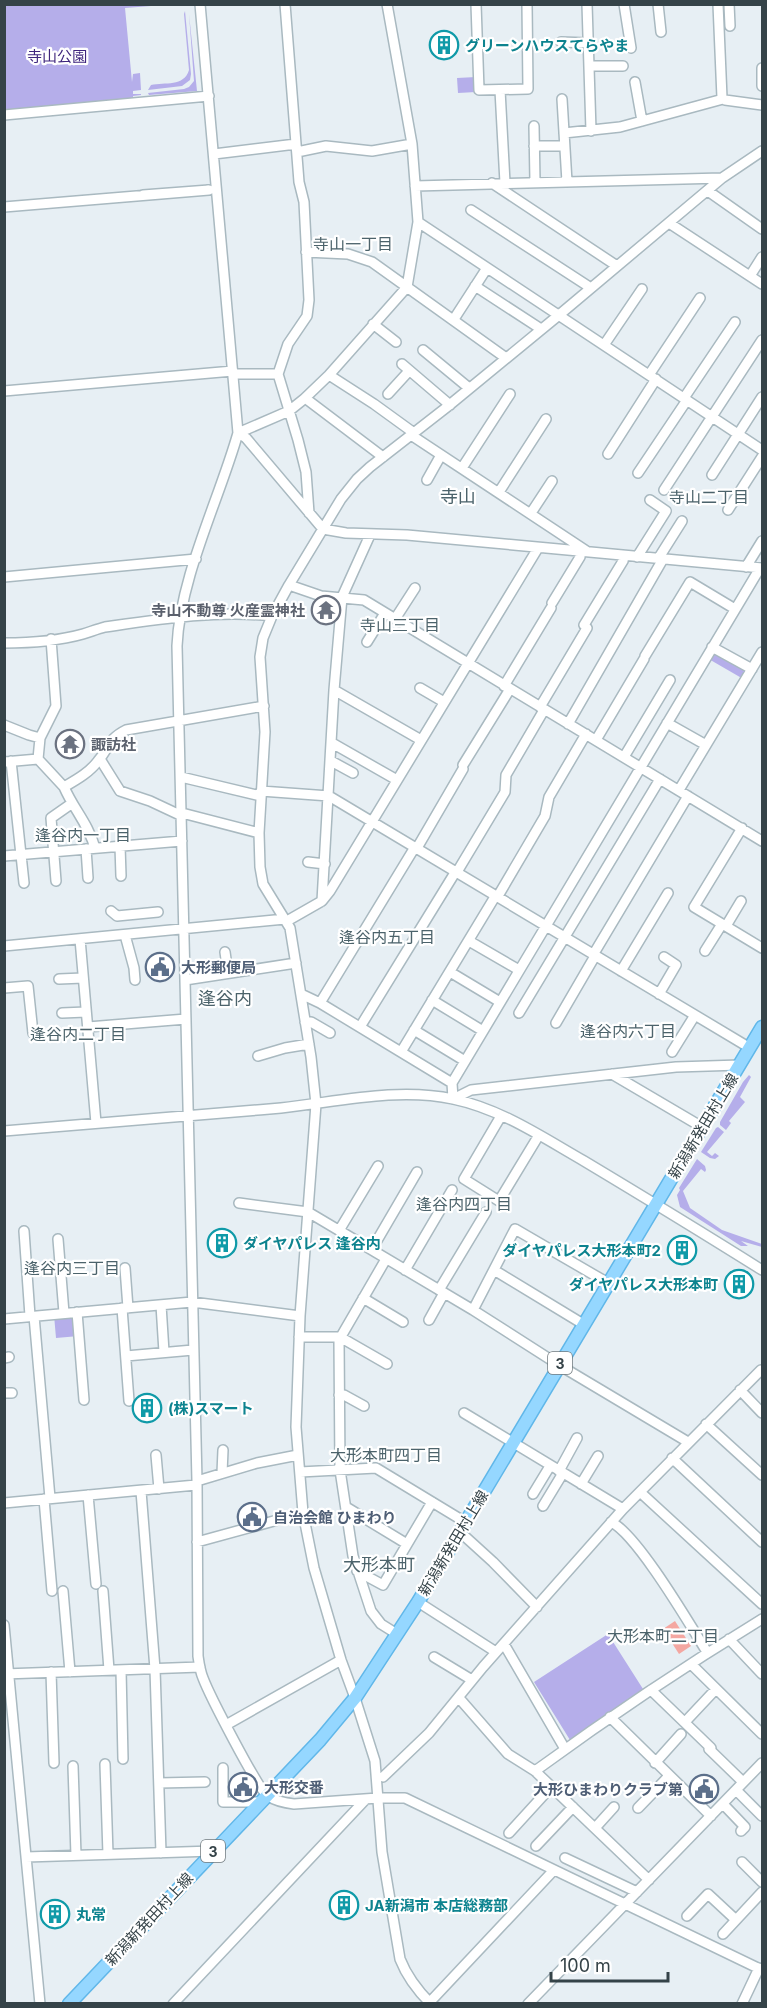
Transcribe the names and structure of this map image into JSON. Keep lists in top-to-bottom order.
{
  "streets": {
    "main road": ["新潟新発田村上線", "3"]
  },
  "districts": [
    "寺山一丁目",
    "寺山",
    "寺山二丁目",
    "寺山三丁目",
    "逢谷内一丁目",
    "逢谷内五丁目",
    "逢谷内",
    "逢谷内六丁目",
    "逢谷内二丁目",
    "逢谷内四丁目",
    "逢谷内三丁目",
    "大形本町四丁目",
    "大形本町",
    "大形本町二丁目"
  ],
  "parks": ["寺山公園"],
  "places": {
    "building": [
      "グリーンハウスてらやま",
      "ダイヤパレス 逢谷内",
      "ダイヤパレス大形本町2",
      "ダイヤパレス大形本町",
      "(株)スマート",
      "JA新潟市 本店総務部",
      "丸常"
    ],
    "temple": ["寺山不動尊 火産霊神社", "諏訪社"],
    "public building": [
      "大形郵便局",
      "自治会館 ひまわり",
      "大形交番",
      "大形ひまわりクラブ第"
    ]
  },
  "scale_bar": "100 m"
}
